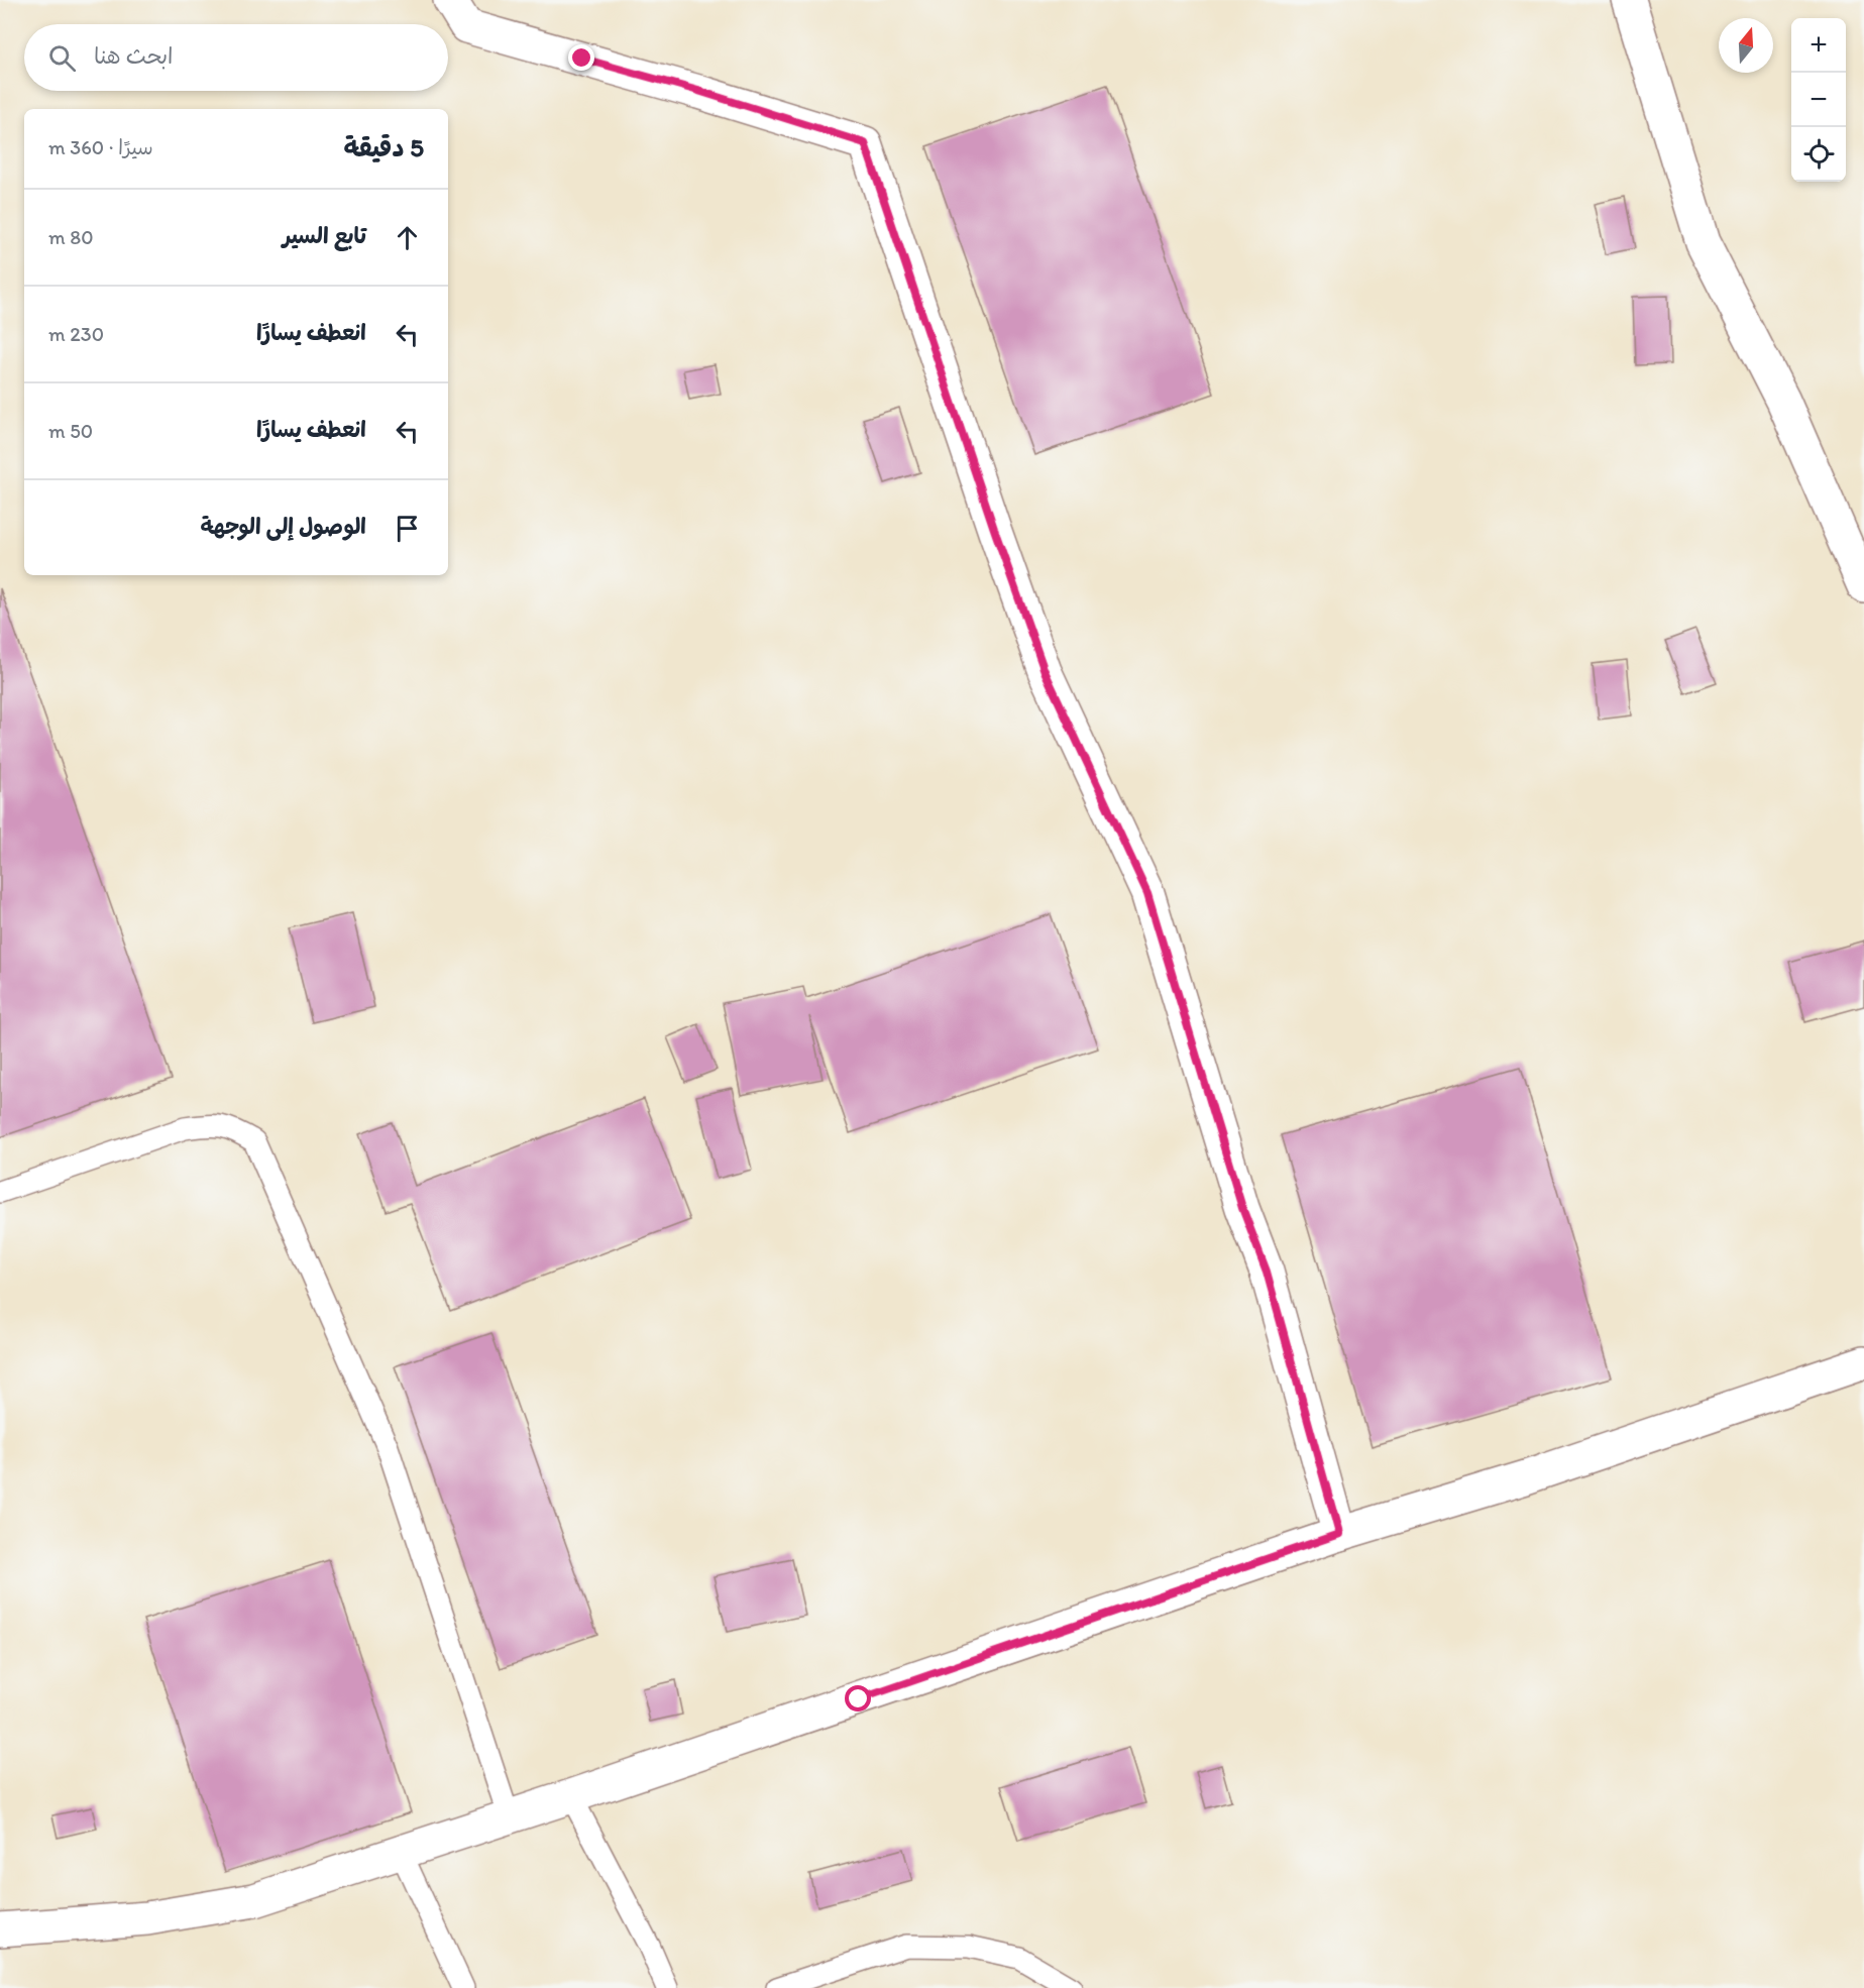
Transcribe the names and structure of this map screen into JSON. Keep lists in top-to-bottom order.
{
  "north": "top",
  "page": {
    "map_buttons": ["+", "−"],
    "search": "ابحث هنا",
    "heading": ["5 دقيقة", "سيرًا · 360 m"],
    "list": [
      ["تابع السير", "80 m"],
      ["انعطف يسارًا", "230 m"],
      ["انعطف يسارًا", "50 m"],
      "الوصول إلى الوجهة"
    ]
  }
}
